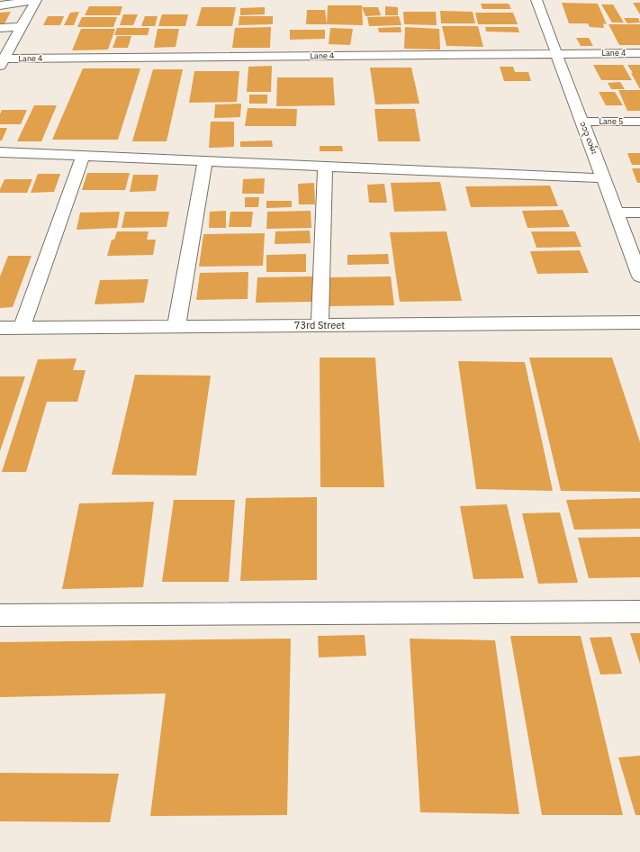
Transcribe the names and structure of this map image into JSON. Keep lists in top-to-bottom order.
{
  "streets": {
    "street": [
      "Lane 4",
      "Lane 5",
      "၁၁၃ လမ်း",
      "73rd Street"
    ]
  },
  "crossings": [
    ["Lane 4", "၁၁၃ လမ်း"],
    ["Lane 5", "၁၁၃ လမ်း"]
  ]
}
